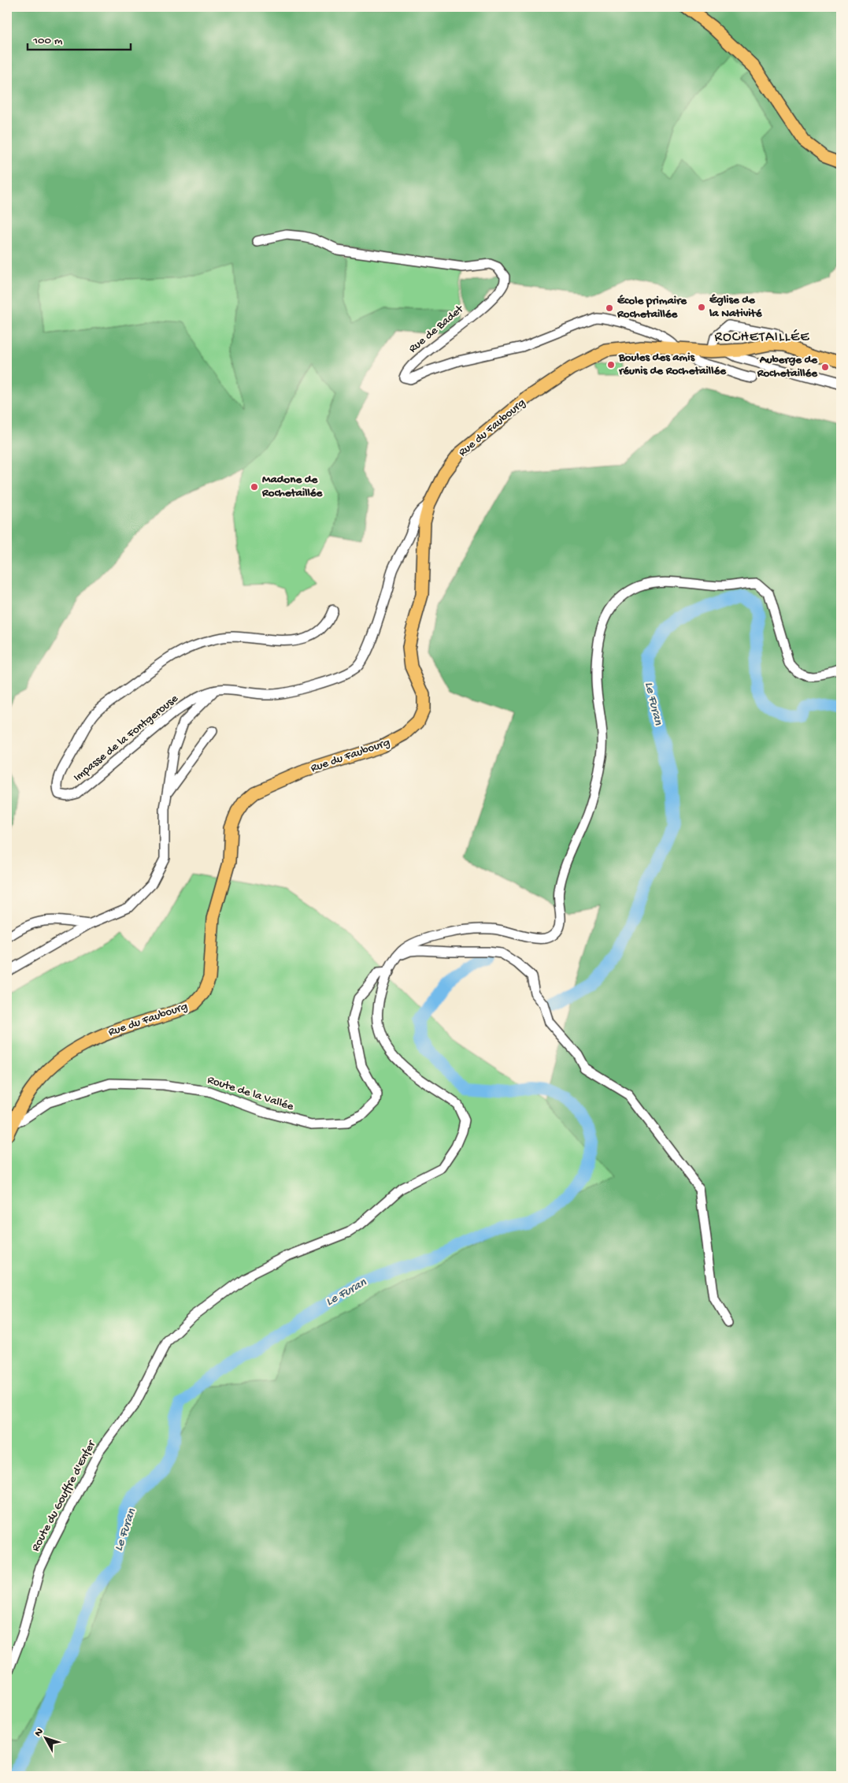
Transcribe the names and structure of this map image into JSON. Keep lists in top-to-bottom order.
{
  "streets": {
    "main road": ["Rue du Faubourg"],
    "street": [
      "Rue de Badet",
      "Impasse de la Fontgerouse",
      "Route de la Vallée",
      "Route du Gouffre d'Enfer"
    ]
  },
  "crossings": [
    ["Rue de Badet", "Rue du Faubourg"],
    ["Rue du Faubourg", "Route de la Vallée"],
    ["Route de la Vallée", "Route du Gouffre d'Enfer"]
  ],
  "districts": ["ROCHETAILLÉE"],
  "water": ["Le Furan"],
  "places": [
    "Église de la Nativité",
    "École primaire Rochetaillée",
    "Boules des amis réunis de Rochetaillée",
    "Auberge de Rochetaillée",
    "Madone de Rochetaillée"
  ],
  "scale_bar": "100 m",
  "north": "top left"
}
